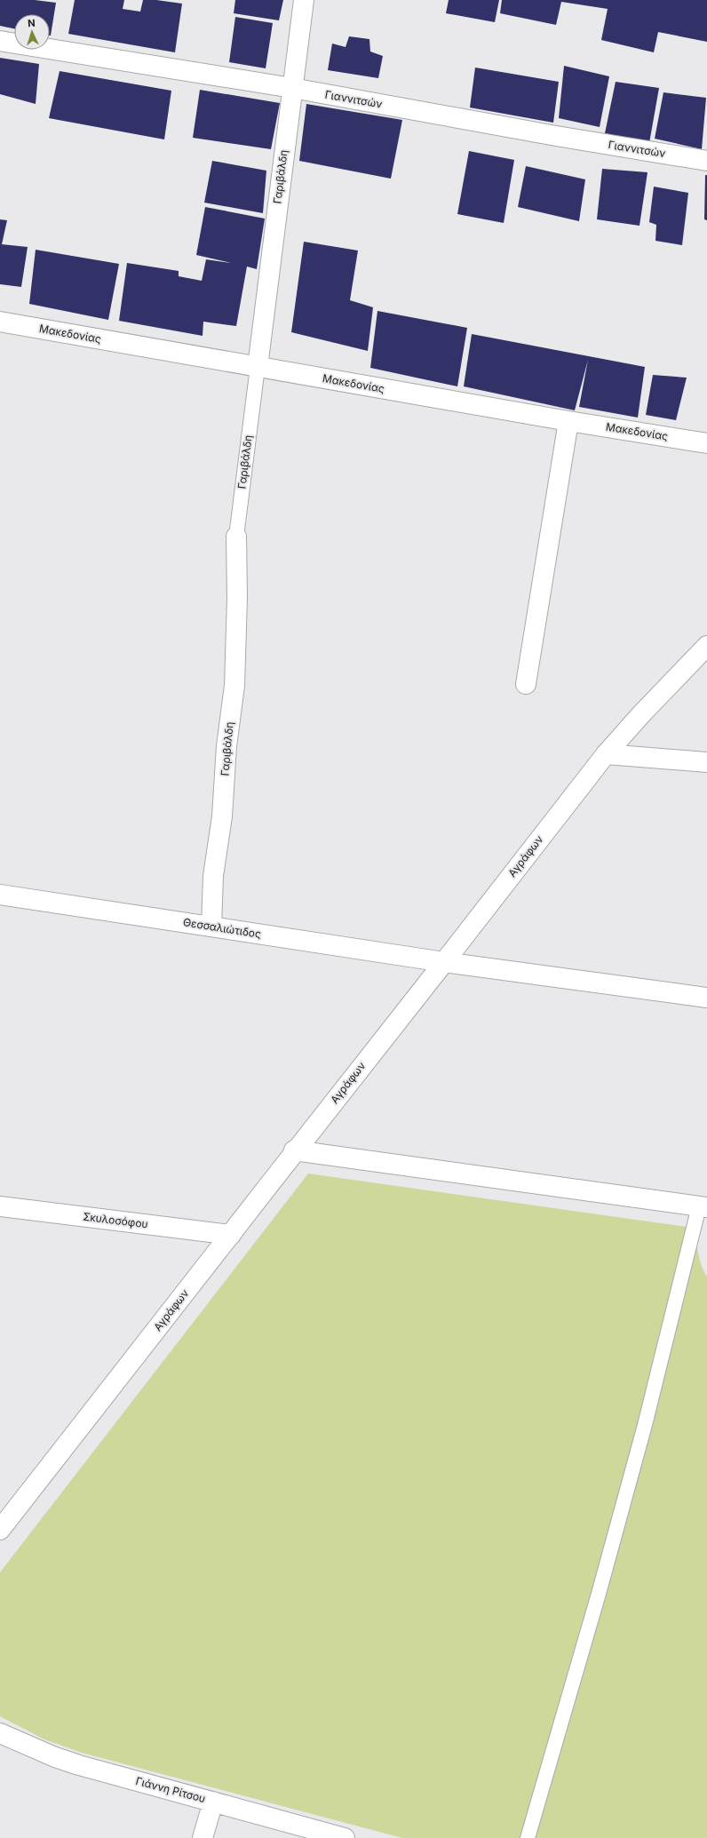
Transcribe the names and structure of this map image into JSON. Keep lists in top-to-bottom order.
{
  "streets": {
    "street": [
      "Γιαννιτσών",
      "Γαριβάλδη",
      "Μακεδονίας",
      "Αγράφων",
      "Θεσσαλιώτιδος",
      "Σκυλοσόφου",
      "Γιάννη Ρίτσου"
    ]
  },
  "crossings": [
    ["Γιαννιτσών", "Γαριβάλδη"],
    ["Γαριβάλδη", "Μακεδονίας"],
    ["Γαριβάλδη", "Θεσσαλιώτιδος"],
    ["Αγράφων", "Θεσσαλιώτιδος"],
    ["Αγράφων", "Σκυλοσόφου"]
  ],
  "north": "top"
}
